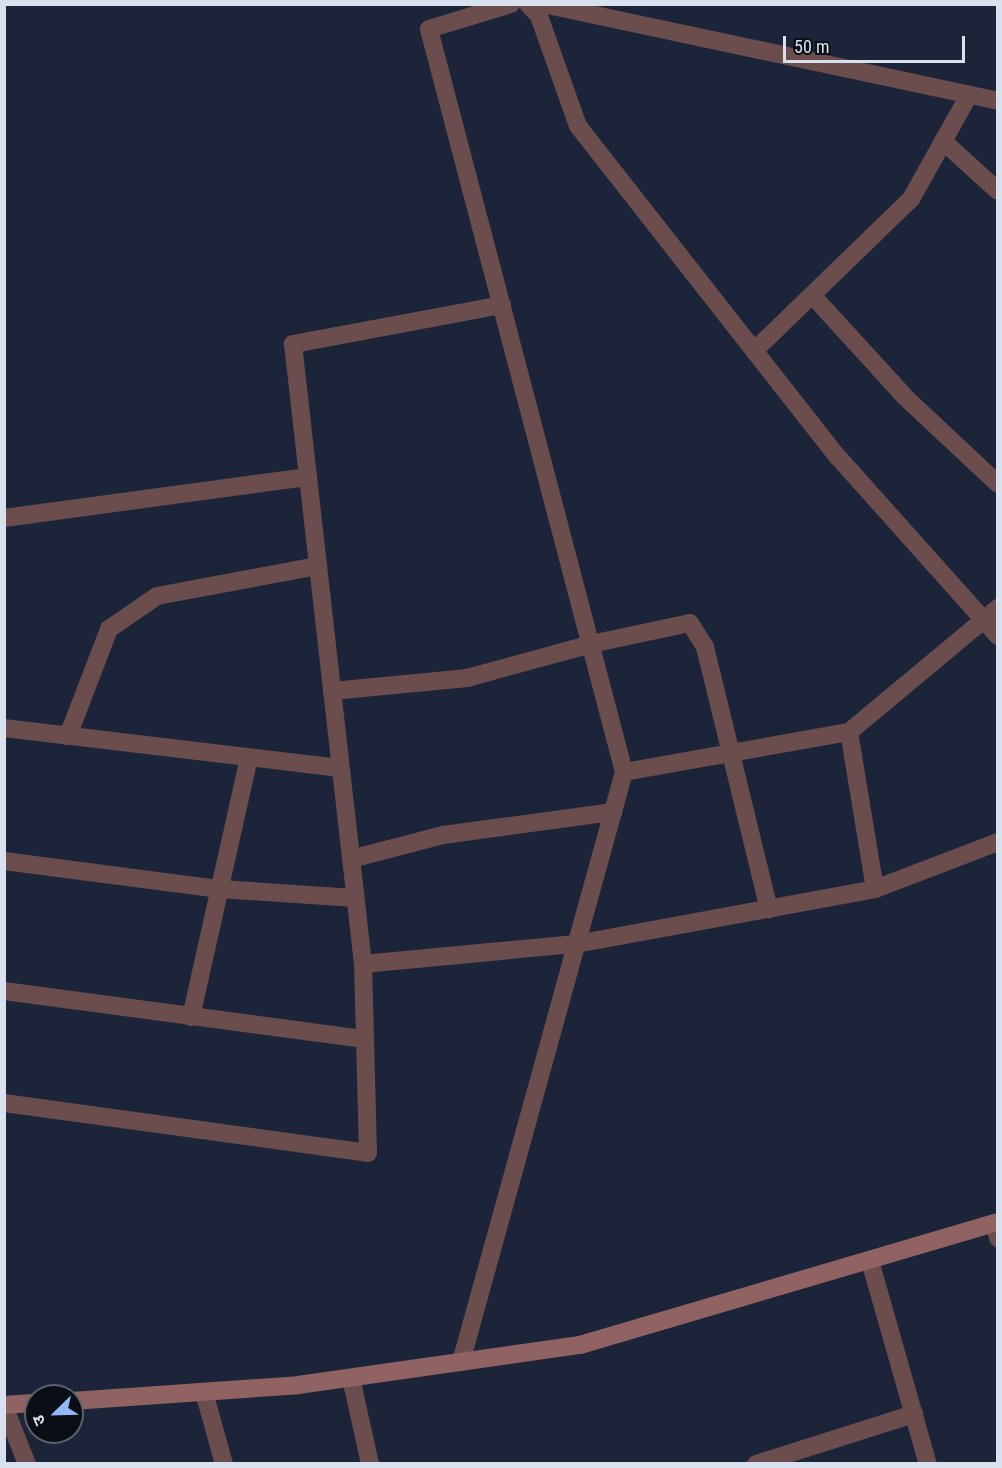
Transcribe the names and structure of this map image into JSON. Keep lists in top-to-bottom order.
{
  "scale_bar": "50 m",
  "north": "bottom left"
}
